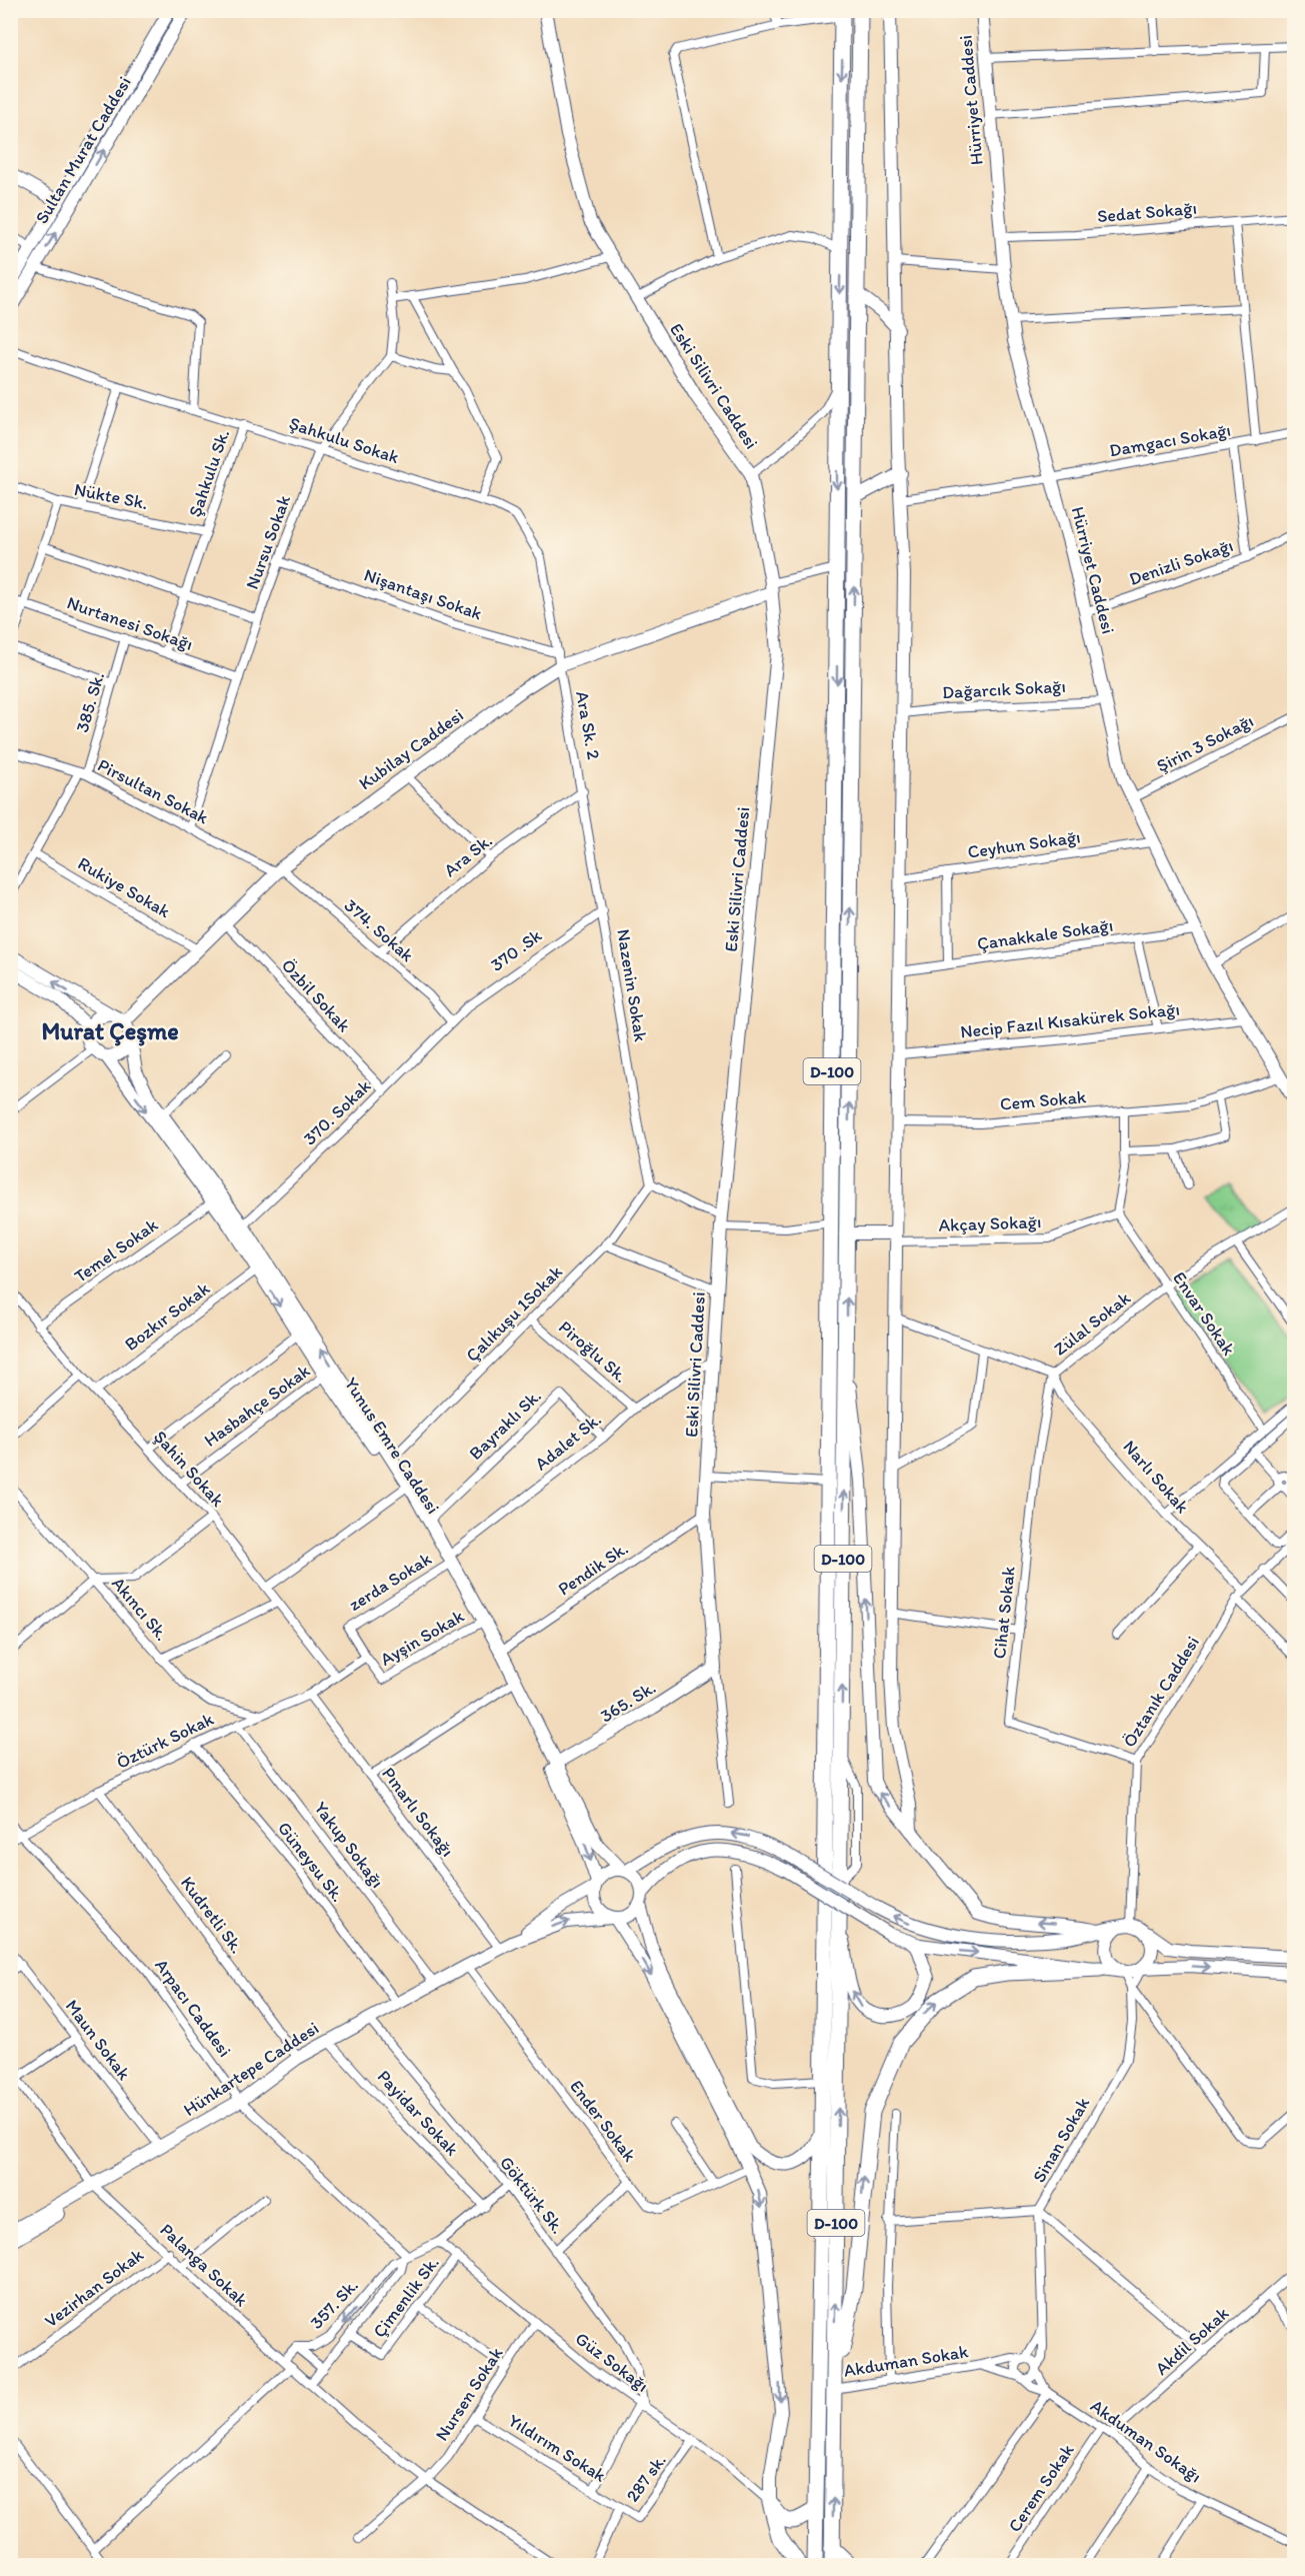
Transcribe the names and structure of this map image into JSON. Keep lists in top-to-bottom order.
{
  "streets": {
    "highway": ["D-100"],
    "main road": [
      "Hürriyet Caddesi",
      "Sultan Murat Caddesi",
      "Eski Silivri Caddesi",
      "Kubilay Caddesi",
      "Yunus Emre Caddesi",
      "365. Sk.",
      "Hünkartepe Caddesi"
    ],
    "street": [
      "Sedat Sokağı",
      "Şahkulu Sokak",
      "Damgacı Sokağı",
      "Şahkulu Sk.",
      "Nükte Sk.",
      "Nursu Sokak",
      "Denizli Sokağı",
      "Nişantaşı Sokak",
      "Nurtanesi Sokağı",
      "Dağarcık Sokağı",
      "385. Sk.",
      "Ara Sk. 2",
      "Şirin 3 Sokağı",
      "Pirsultan Sokak",
      "Ceyhun Sokağı",
      "Ara Sk.",
      "Rukiye Sokak",
      "374. Sokak",
      "Çanakkale Sokağı",
      "370 .Sk",
      "Nazenin Sokak",
      "Özbil Sokak",
      "Necip Fazıl Kısakürek Sokağı",
      "Cem Sokak",
      "370. Sokak",
      "Akçay Sokağı",
      "Temel Sokak",
      "Çalıkuşu 1Sokak",
      "Envar Sokak",
      "Bozkır Sokak",
      "Zülal Sokak",
      "Piroğlu Sk.",
      "Hasbahçe Sokak",
      "Bayraklı Sk.",
      "Adalet Sk.",
      "Şahin Sokak",
      "Narlı Sokak",
      "Pendik Sk.",
      "zerda Sokak",
      "Akıncı Sk.",
      "Cihat Sokak",
      "Ayşin Sokak",
      "Öztanık Caddesi",
      "Öztürk Sokak",
      "Pınarlı Sokağı",
      "Yakup Sokağı",
      "Güneysu Sk.",
      "Kudretli Sk.",
      "Arpacı Caddesi",
      "Maun Sokak",
      "Payidar Sokak",
      "Ender Sokak",
      "Sinan Sokak",
      "Göktürk Sk.",
      "Palanga Sokak",
      "Vezirhan Sokak",
      "Çimenlik Sk.",
      "357. Sk.",
      "Akdil Sokak",
      "Akduman Sokak",
      "Güz Sokağı",
      "Nursen Sokak",
      "Akduman Sokağı",
      "Yıldırım Sokak",
      "287 sk.",
      "Cerem Sokak"
    ]
  },
  "crossings": [
    ["Hürriyet Caddesi", "Sedat Sokağı"],
    ["Hürriyet Caddesi", "Damgacı Sokağı"],
    ["Hürriyet Caddesi", "Denizli Sokağı"],
    ["Hürriyet Caddesi", "Dağarcık Sokağı"],
    ["Hürriyet Caddesi", "Şirin 3 Sokağı"],
    ["Hürriyet Caddesi", "Ceyhun Sokağı"],
    ["Hürriyet Caddesi", "Çanakkale Sokağı"],
    ["Hürriyet Caddesi", "Necip Fazıl Kısakürek Sokağı"],
    ["Hürriyet Caddesi", "Cem Sokak"],
    ["Eski Silivri Caddesi", "Kubilay Caddesi"],
    ["Eski Silivri Caddesi", "Adalet Sk."],
    ["Eski Silivri Caddesi", "Pendik Sk."],
    ["Eski Silivri Caddesi", "365. Sk."],
    ["Şahkulu Sokak", "Şahkulu Sk."],
    ["Şahkulu Sokak", "Nursu Sokak"],
    ["Şahkulu Sokak", "Nişantaşı Sokak"],
    ["Şahkulu Sokak", "Ara Sk. 2"],
    ["Şahkulu Sokak", "Kubilay Caddesi"],
    ["Damgacı Sokağı", "Denizli Sokağı"],
    ["Şahkulu Sk.", "Nükte Sk."],
    ["Şahkulu Sk.", "Nurtanesi Sokağı"],
    ["Nursu Sokak", "Nişantaşı Sokak"],
    ["Nursu Sokak", "Nurtanesi Sokağı"],
    ["Nursu Sokak", "Pirsultan Sokak"],
    ["Nişantaşı Sokak", "Ara Sk. 2"],
    ["Nişantaşı Sokak", "Kubilay Caddesi"],
    ["Nurtanesi Sokağı", "385. Sk."],
    ["385. Sk.", "Pirsultan Sokak"],
    ["385. Sk.", "Rukiye Sokak"],
    ["Ara Sk. 2", "Kubilay Caddesi"],
    ["Ara Sk. 2", "Ara Sk."],
    ["Ara Sk. 2", "Nazenin Sokak"],
    ["Kubilay Caddesi", "Pirsultan Sokak"],
    ["Kubilay Caddesi", "Rukiye Sokak"],
    ["Kubilay Caddesi", "374. Sokak"],
    ["Kubilay Caddesi", "Özbil Sokak"],
    ["Kubilay Caddesi", "Yunus Emre Caddesi"],
    ["Pirsultan Sokak", "374. Sokak"],
    ["Ara Sk.", "374. Sokak"],
    ["Ara Sk.", "Nazenin Sokak"],
    ["374. Sokak", "370 .Sk"],
    ["374. Sokak", "370. Sokak"],
    ["370 .Sk", "Nazenin Sokak"],
    ["370 .Sk", "370. Sokak"],
    ["Nazenin Sokak", "Çalıkuşu 1Sokak"],
    ["Özbil Sokak", "370. Sokak"],
    ["D-100", "Akduman Sokak"],
    ["Akçay Sokağı", "Envar Sokak"],
    ["Temel Sokak", "Yunus Emre Caddesi"],
    ["Temel Sokak", "Şahin Sokak"],
    ["Çalıkuşu 1Sokak", "Piroğlu Sk."],
    ["Envar Sokak", "Zülal Sokak"],
    ["Bozkır Sokak", "Yunus Emre Caddesi"],
    ["Bozkır Sokak", "Şahin Sokak"],
    ["Zülal Sokak", "Narlı Sokak"],
    ["Zülal Sokak", "Cihat Sokak"],
    ["Piroğlu Sk.", "Adalet Sk."],
    ["Hasbahçe Sokak", "Yunus Emre Caddesi"],
    ["Hasbahçe Sokak", "Şahin Sokak"],
    ["Bayraklı Sk.", "Adalet Sk."],
    ["Adalet Sk.", "Yunus Emre Caddesi"],
    ["Adalet Sk.", "zerda Sokak"],
    ["Yunus Emre Caddesi", "zerda Sokak"],
    ["Yunus Emre Caddesi", "Ayşin Sokak"],
    ["Yunus Emre Caddesi", "365. Sk."],
    ["Şahin Sokak", "Öztürk Sokak"],
    ["Narlı Sokak", "Cihat Sokak"],
    ["Narlı Sokak", "Öztanık Caddesi"],
    ["zerda Sokak", "Ayşin Sokak"],
    ["Akıncı Sk.", "Öztürk Sokak"],
    ["Cihat Sokak", "Öztanık Caddesi"],
    ["Öztanık Caddesi", "Sinan Sokak"],
    ["Öztürk Sokak", "Pınarlı Sokağı"],
    ["Öztürk Sokak", "Yakup Sokağı"],
    ["Öztürk Sokak", "Güneysu Sk."],
    ["Öztürk Sokak", "Kudretli Sk."],
    ["Öztürk Sokak", "Arpacı Caddesi"],
    ["Pınarlı Sokağı", "Hünkartepe Caddesi"],
    ["Yakup Sokağı", "Hünkartepe Caddesi"],
    ["Güneysu Sk.", "Hünkartepe Caddesi"],
    ["Kudretli Sk.", "Hünkartepe Caddesi"],
    ["Arpacı Caddesi", "Hünkartepe Caddesi"],
    ["Arpacı Caddesi", "357. Sk."],
    ["Maun Sokak", "Hünkartepe Caddesi"],
    ["Hünkartepe Caddesi", "Payidar Sokak"],
    ["Hünkartepe Caddesi", "Ender Sokak"],
    ["Hünkartepe Caddesi", "Göktürk Sk."],
    ["Hünkartepe Caddesi", "Palanga Sokak"],
    ["Payidar Sokak", "357. Sk."],
    ["Sinan Sokak", "Akduman Sokak"],
    ["Sinan Sokak", "Akduman Sokağı"],
    ["Göktürk Sk.", "357. Sk."],
    ["Göktürk Sk.", "Güz Sokağı"],
    ["Palanga Sokak", "Vezirhan Sokak"],
    ["Palanga Sokak", "357. Sk."],
    ["Palanga Sokak", "Nursen Sokak"],
    ["Çimenlik Sk.", "357. Sk."],
    ["Çimenlik Sk.", "Güz Sokağı"],
    ["357. Sk.", "Güz Sokağı"],
    ["Akdil Sokak", "Akduman Sokağı"],
    ["Akduman Sokak", "Akduman Sokağı"],
    ["Güz Sokağı", "Nursen Sokak"],
    ["Güz Sokağı", "287 sk."],
    ["Nursen Sokak", "Yıldırım Sokak"],
    ["Akduman Sokağı", "Cerem Sokak"],
    ["Yıldırım Sokak", "287 sk."]
  ],
  "districts": ["Murat Çeşme"]
}
